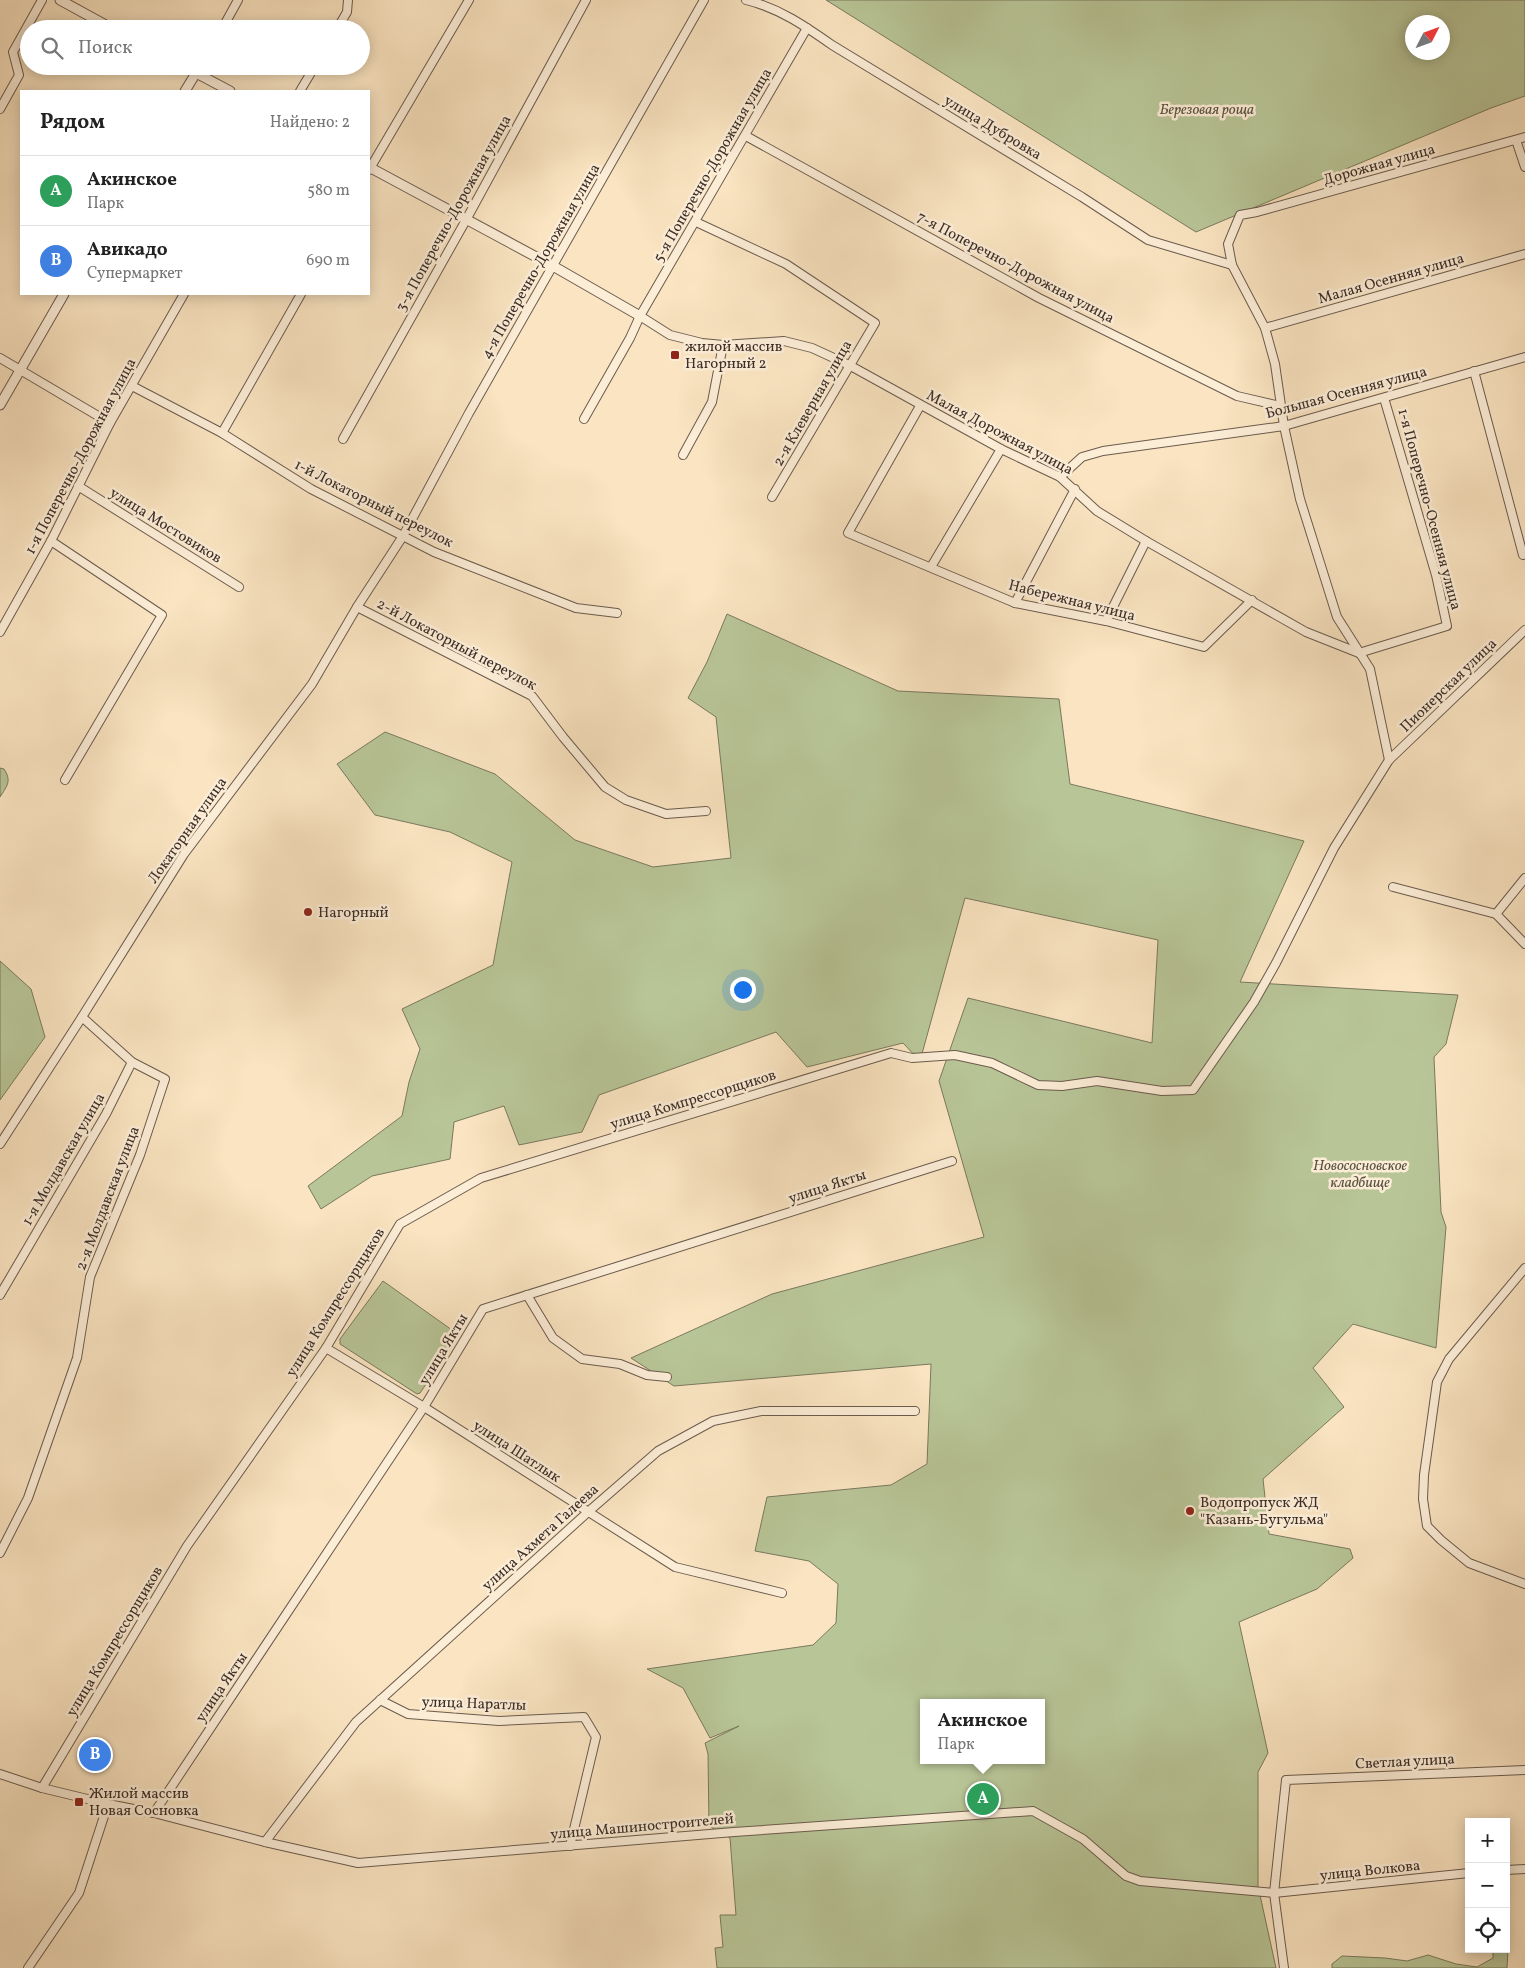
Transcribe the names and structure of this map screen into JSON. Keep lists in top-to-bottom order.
{
  "streets": {
    "street": [
      "улица Дубровка",
      "Дорожная улица",
      "5-я Поперечно-Дорожная улица",
      "3-я Поперечно-Дорожная улица",
      "4-я Поперечно-Дорожная улица",
      "7-я Поперечно-Дорожная улица",
      "Малая Осенняя улица",
      "Большая Осенняя улица",
      "2-я Клеверная улица",
      "Малая Дорожная улица",
      "1-я Поперечно-Дорожная улица",
      "1-й Локаторный переулок",
      "1-я Поперечно-Осенняя улица",
      "улица Мостовиков",
      "Набережная улица",
      "2-й Локаторный переулок",
      "Пионерская улица",
      "Локаторная улица",
      "улица Компрессорщиков",
      "1-я Молдавская улица",
      "улица Якты",
      "2-я Молдавская улица",
      "улица Шатлык",
      "улица Ахмета Галеева",
      "улица Наратлы",
      "Светлая улица",
      "улица Машиностроителей",
      "улица Волкова"
    ]
  },
  "crossings": [
    ["улица Дубровка", "Дорожная улица"],
    ["улица Дубровка", "5-я Поперечно-Дорожная улица"],
    ["5-я Поперечно-Дорожная улица", "7-я Поперечно-Дорожная улица"],
    ["5-я Поперечно-Дорожная улица", "2-я Клеверная улица"],
    ["5-я Поперечно-Дорожная улица", "Малая Дорожная улица"],
    ["4-я Поперечно-Дорожная улица", "1-й Локаторный переулок"],
    ["4-я Поперечно-Дорожная улица", "Локаторная улица"],
    ["Большая Осенняя улица", "Малая Дорожная улица"],
    ["Большая Осенняя улица", "1-я Поперечно-Осенняя улица"],
    ["2-я Клеверная улица", "Малая Дорожная улица"],
    ["Малая Дорожная улица", "1-я Поперечно-Осенняя улица"],
    ["Малая Дорожная улица", "Набережная улица"],
    ["1-я Поперечно-Дорожная улица", "1-й Локаторный переулок"],
    ["1-я Поперечно-Дорожная улица", "улица Мостовиков"],
    ["1-й Локаторный переулок", "Локаторная улица"],
    ["2-й Локаторный переулок", "Локаторная улица"],
    ["Пионерская улица", "улица Компрессорщиков"],
    ["улица Компрессорщиков", "улица Шатлык"],
    ["улица Компрессорщиков", "улица Машиностроителей"],
    ["1-я Молдавская улица", "2-я Молдавская улица"],
    ["улица Якты", "улица Шатлык"],
    ["улица Якты", "улица Машиностроителей"],
    ["улица Шатлык", "улица Ахмета Галеева"],
    ["улица Ахмета Галеева", "улица Наратлы"],
    ["улица Ахмета Галеева", "улица Машиностроителей"],
    ["улица Наратлы", "улица Машиностроителей"],
    ["Светлая улица", "улица Машиностроителей"],
    ["Светлая улица", "улица Волкова"],
    ["улица Машиностроителей", "улица Волкова"]
  ],
  "parks": ["Березовая роща", "Новососновское кладбище"],
  "places": {
    "transit": ["жилой массив Нагорный 2", "Жилой массив Новая Сосновка"],
    "other": ["Нагорный", "Водопропуск ЖД \"Казань-Бугульма\""]
  },
  "north": "top right",
  "page": {
    "search": "Поиск",
    "heading": ["Рядом", "Найдено: 2"],
    "list": [
      {
        "mark": "A",
        "name": "Акинское",
        "note": "Парк",
        "value": "580 m"
      },
      {
        "mark": "B",
        "name": "Авикадо",
        "note": "Супермаркет",
        "value": "690 m"
      }
    ],
    "popup": ["Акинское", "Парк"],
    "pins": ["B", "A"],
    "map_buttons": ["+", "−"]
  }
}
